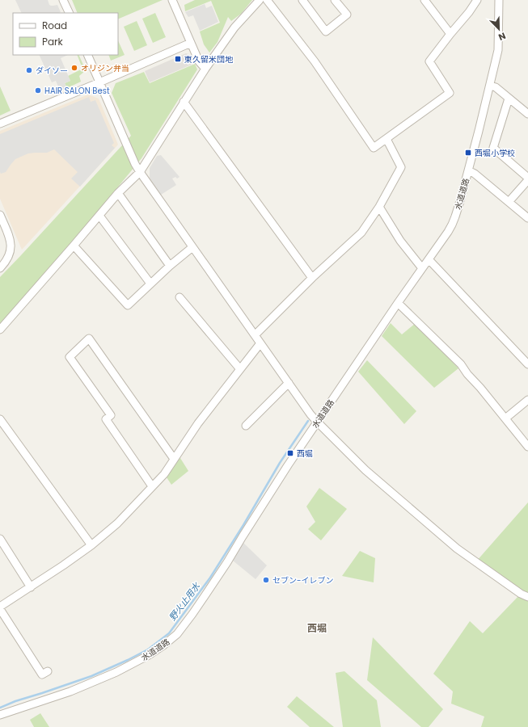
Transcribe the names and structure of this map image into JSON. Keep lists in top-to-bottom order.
{
  "streets": {
    "street": ["水道道路"]
  },
  "districts": ["西堀"],
  "water": ["野火止用水"],
  "places": {
    "transit": ["東久留米団地", "西堀小学校", "西堀"],
    "other": [
      "オリジン弁当",
      "ダイソー",
      "HAIR SALON Best",
      "セブン-イレブン"
    ]
  },
  "legend": ["Road", "Park"],
  "north": "bottom right"
}
